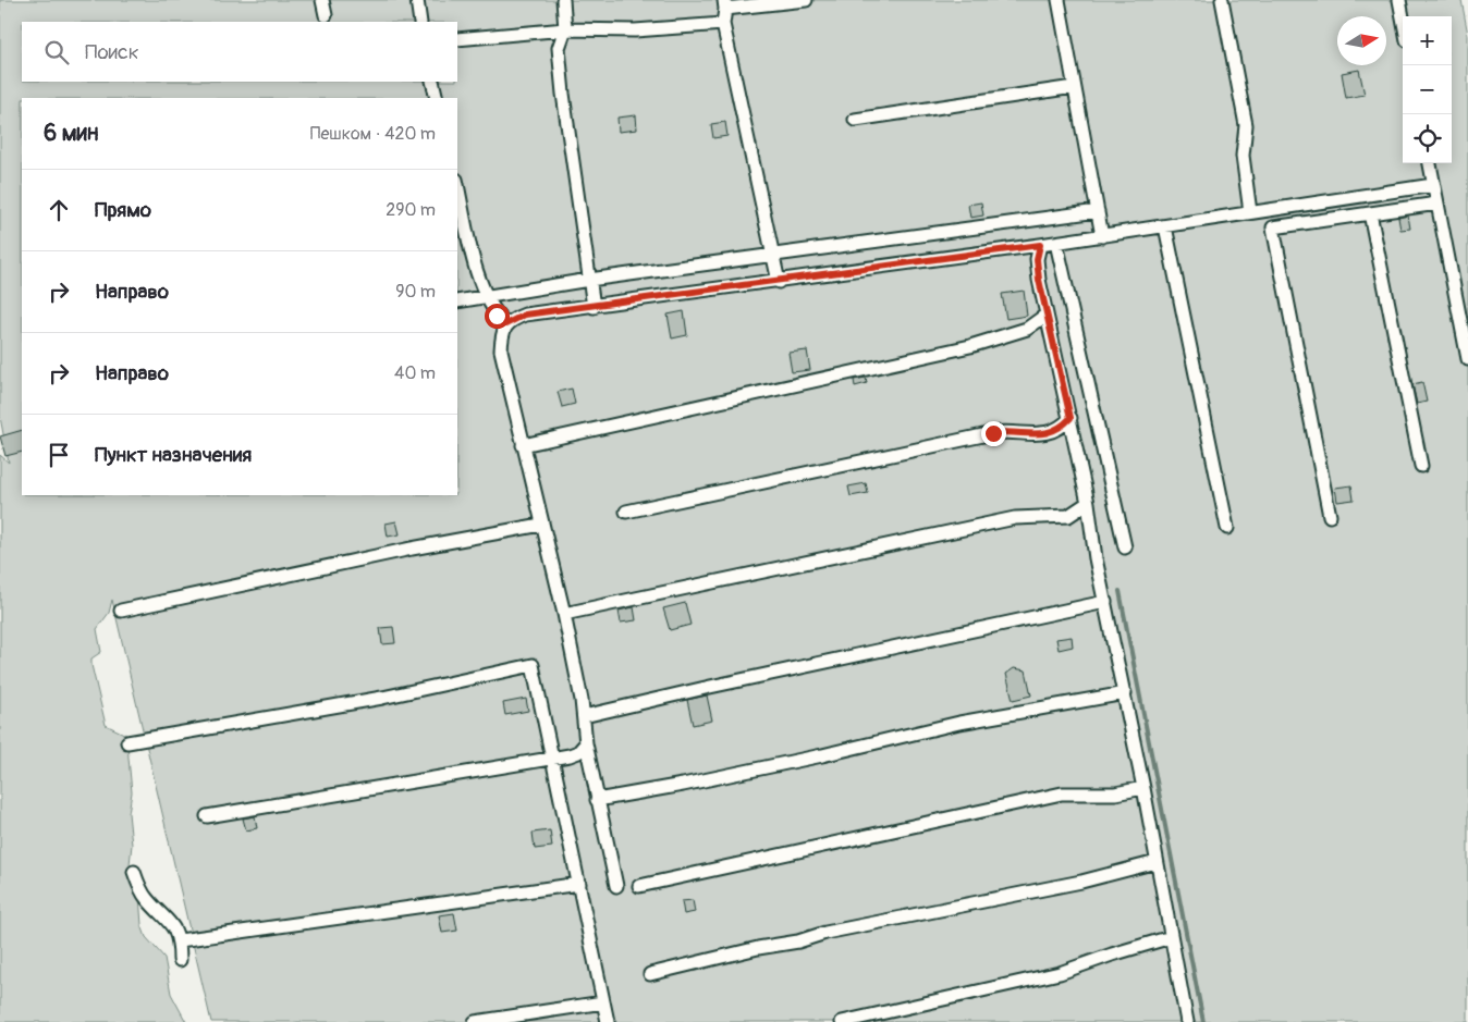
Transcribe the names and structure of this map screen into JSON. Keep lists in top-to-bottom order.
{
  "north": "right",
  "page": {
    "map_buttons": ["+", "−"],
    "search": "Поиск",
    "heading": ["6 мин", "Пешком · 420 m"],
    "list": [
      ["Прямо", "290 m"],
      ["Направо", "90 m"],
      ["Направо", "40 m"],
      "Пункт назначения"
    ]
  }
}
